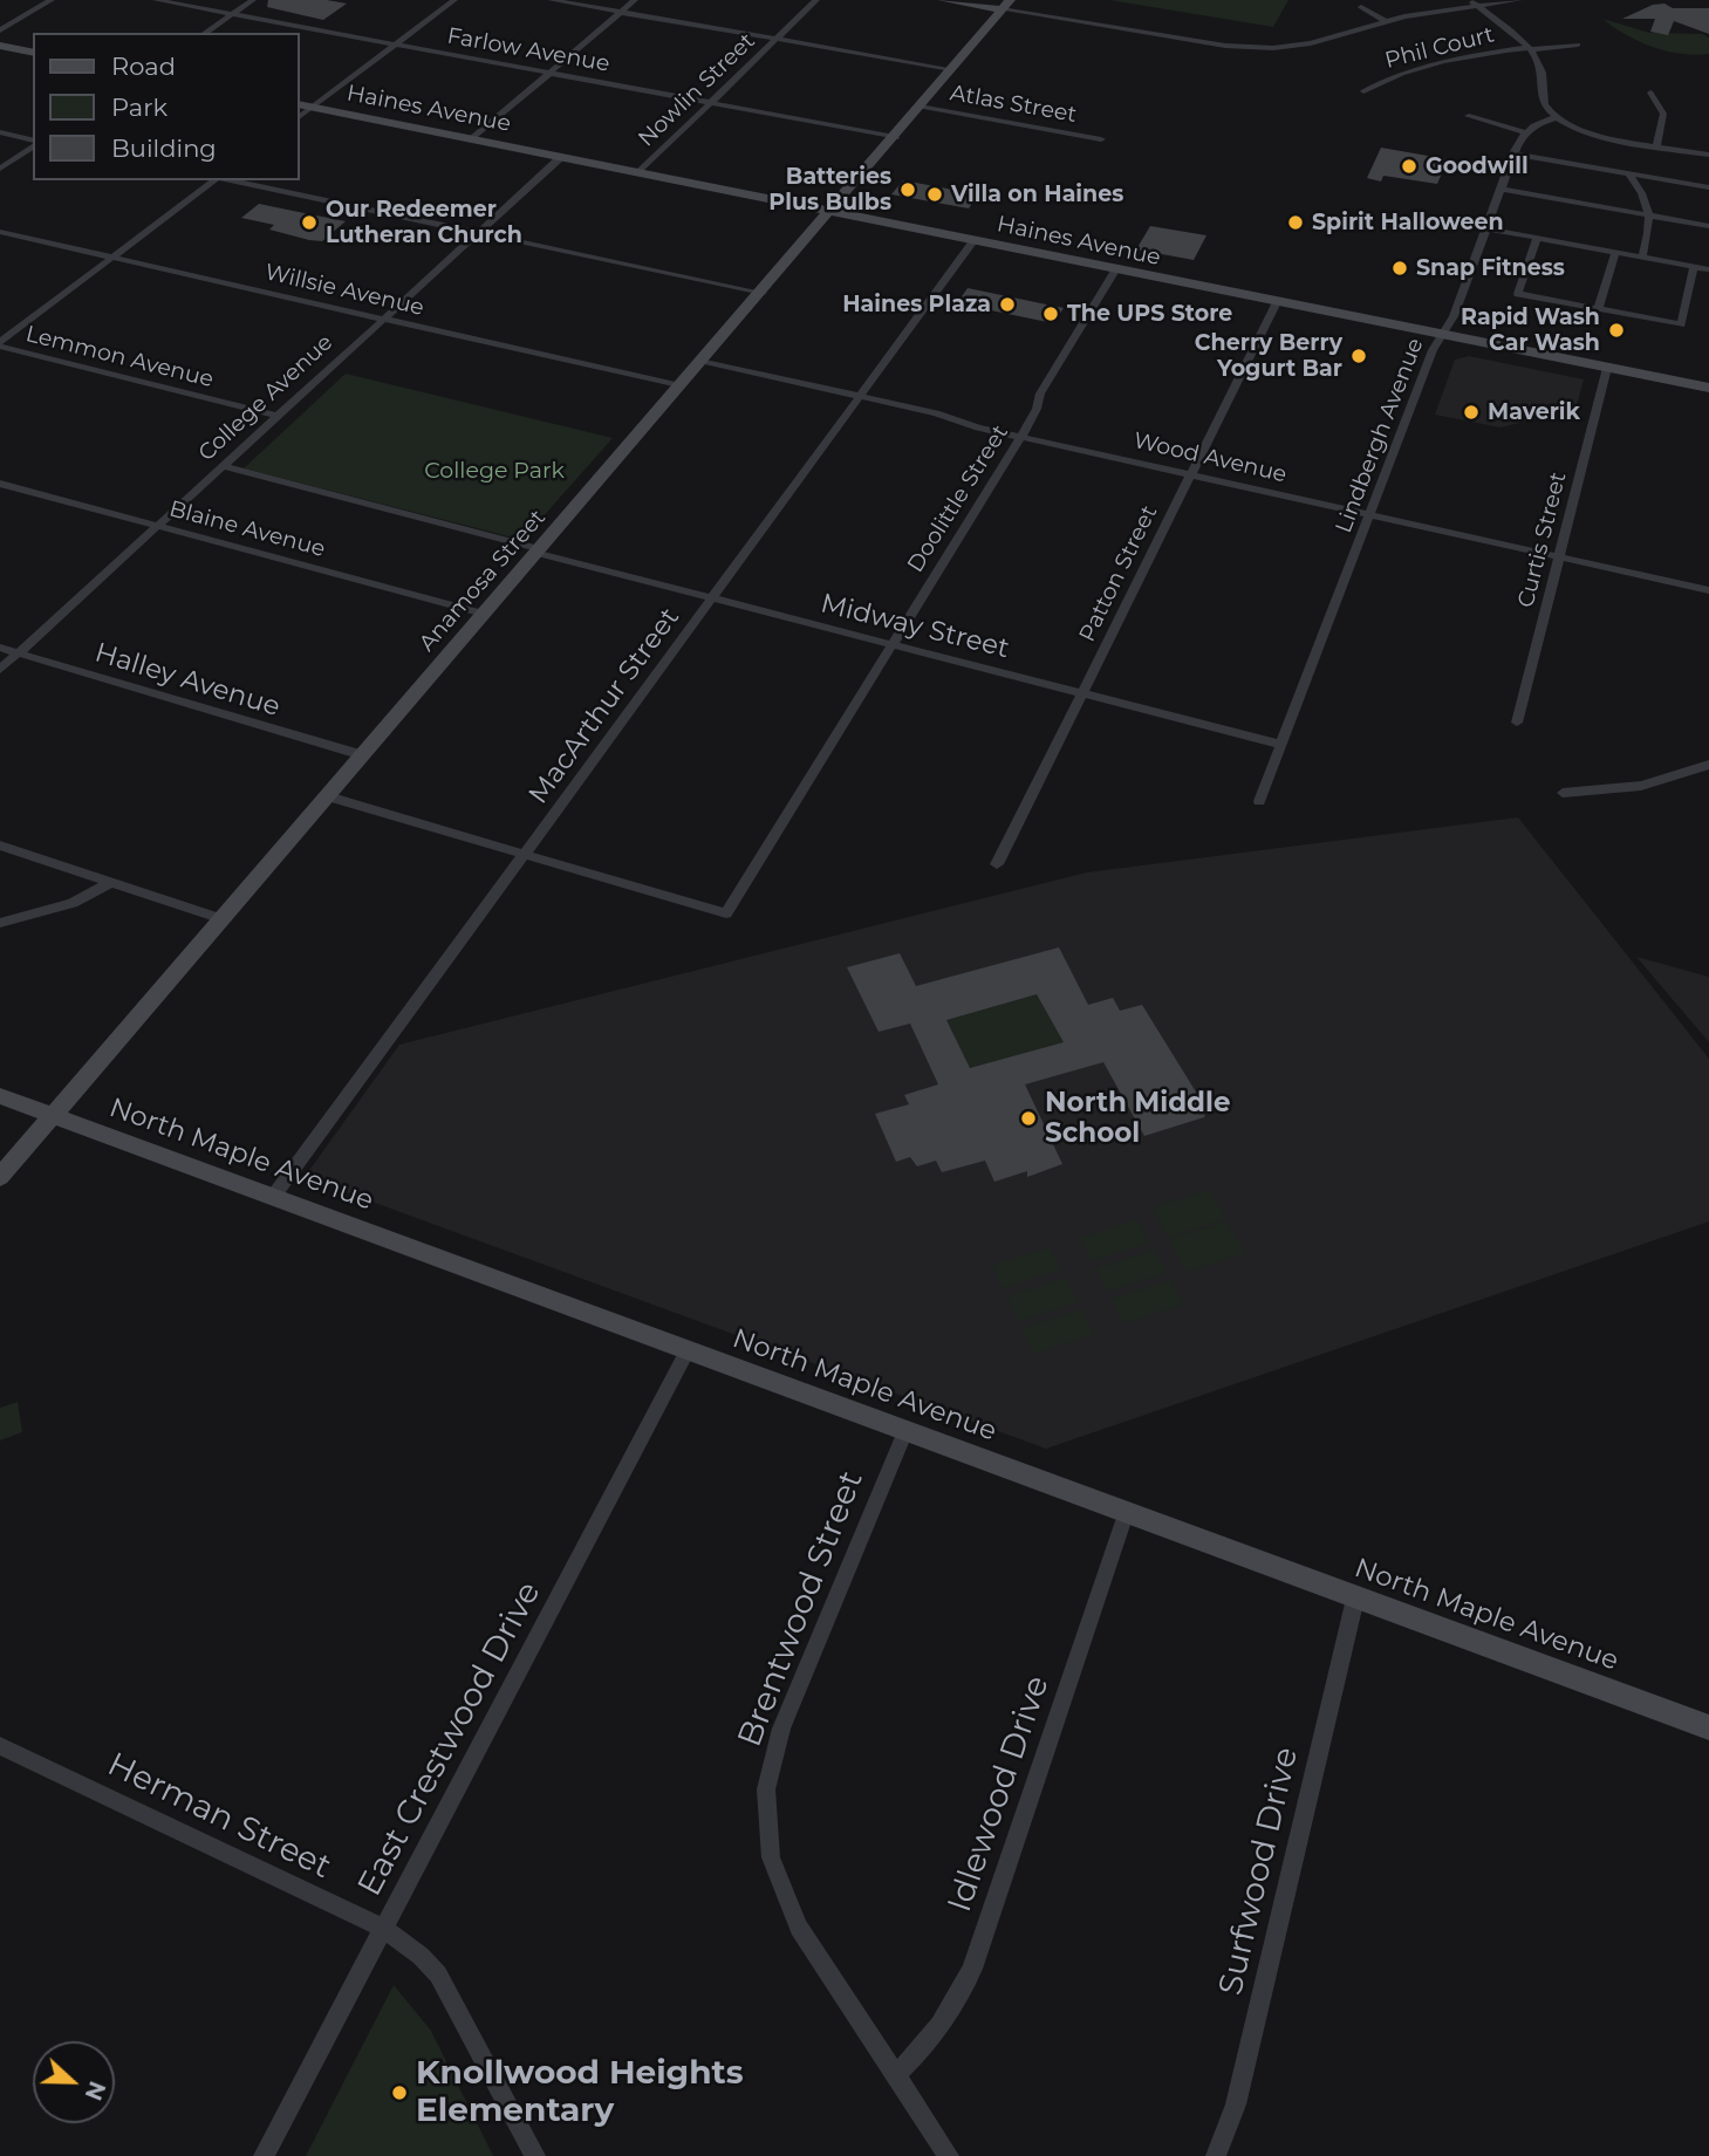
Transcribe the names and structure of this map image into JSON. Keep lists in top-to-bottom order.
{
  "streets": {
    "main road": ["Haines Avenue", "Anamosa Street", "North Maple Avenue"],
    "street": [
      "Phil Court",
      "Farlow Avenue",
      "Nowlin Street",
      "Atlas Street",
      "Willsie Avenue",
      "Lemmon Avenue",
      "College Avenue",
      "Lindbergh Avenue",
      "Wood Avenue",
      "Doolittle Street",
      "Blaine Avenue",
      "Curtis Street",
      "Patton Street",
      "Midway Street",
      "Halley Avenue",
      "MacArthur Street",
      "Brentwood Street",
      "East Crestwood Drive",
      "Idlewood Drive",
      "Herman Street",
      "Surfwood Drive"
    ]
  },
  "crossings": [
    ["Farlow Avenue", "Nowlin Street"],
    ["Farlow Avenue", "Anamosa Street"],
    ["Nowlin Street", "Haines Avenue"],
    ["Atlas Street", "Anamosa Street"],
    ["Haines Avenue", "College Avenue"],
    ["Haines Avenue", "Lindbergh Avenue"],
    ["Haines Avenue", "Doolittle Street"],
    ["Haines Avenue", "Curtis Street"],
    ["Haines Avenue", "Patton Street"],
    ["Haines Avenue", "Anamosa Street"],
    ["Haines Avenue", "MacArthur Street"],
    ["Willsie Avenue", "College Avenue"],
    ["Willsie Avenue", "Anamosa Street"],
    ["Lemmon Avenue", "College Avenue"],
    ["College Avenue", "Blaine Avenue"],
    ["College Avenue", "Midway Street"],
    ["College Avenue", "Halley Avenue"],
    ["Lindbergh Avenue", "Wood Avenue"],
    ["Lindbergh Avenue", "Midway Street"],
    ["Wood Avenue", "Doolittle Street"],
    ["Wood Avenue", "Curtis Street"],
    ["Wood Avenue", "Patton Street"],
    ["Wood Avenue", "Anamosa Street"],
    ["Wood Avenue", "MacArthur Street"],
    ["Doolittle Street", "Midway Street"],
    ["Doolittle Street", "MacArthur Street"],
    ["Blaine Avenue", "Anamosa Street"],
    ["Patton Street", "Midway Street"],
    ["Anamosa Street", "Midway Street"],
    ["Anamosa Street", "Halley Avenue"],
    ["Anamosa Street", "North Maple Avenue"],
    ["Midway Street", "MacArthur Street"],
    ["MacArthur Street", "North Maple Avenue"],
    ["North Maple Avenue", "Brentwood Street"],
    ["North Maple Avenue", "East Crestwood Drive"],
    ["North Maple Avenue", "Idlewood Drive"],
    ["North Maple Avenue", "Surfwood Drive"],
    ["Brentwood Street", "Idlewood Drive"],
    ["East Crestwood Drive", "Herman Street"]
  ],
  "parks": ["College Park"],
  "places": [
    "Goodwill",
    "Batteries Plus Bulbs",
    "Villa on Haines",
    "Our Redeemer Lutheran Church",
    "Spirit Halloween",
    "Snap Fitness",
    "Haines Plaza",
    "The UPS Store",
    "Rapid Wash Car Wash",
    "Cherry Berry Yogurt Bar",
    "Maverik",
    "North Middle School",
    "Knollwood Heights Elementary"
  ],
  "legend": ["Road", "Park", "Building"],
  "north": "right"
}
